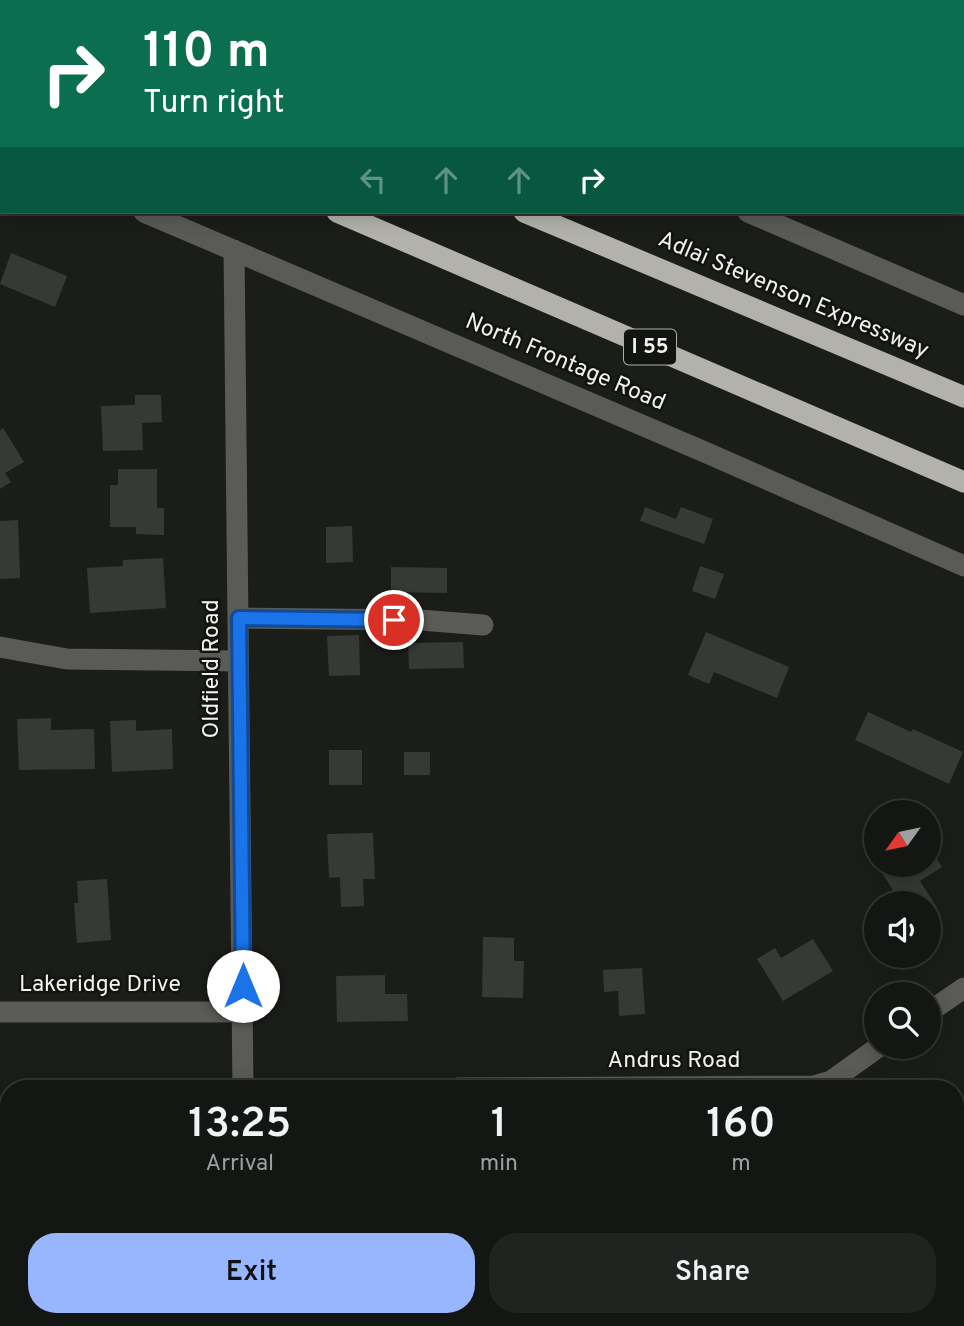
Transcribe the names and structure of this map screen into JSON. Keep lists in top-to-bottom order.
{
  "streets": {
    "highway": ["Adlai Stevenson Expressway", "I 55"],
    "street": [
      "North Frontage Road",
      "Oldfield Road",
      "Lakeridge Drive",
      "Andrus Road"
    ]
  },
  "crossings": [
    ["North Frontage Road", "Oldfield Road"],
    ["Oldfield Road", "Lakeridge Drive"]
  ],
  "north": "bottom left",
  "page": {
    "turn": ["110 m", "Turn right"],
    "eta": [
      "13:25",
      "Arrival",
      "1",
      "min",
      "160",
      "m"
    ],
    "buttons": ["Exit", "Share"]
  }
}
